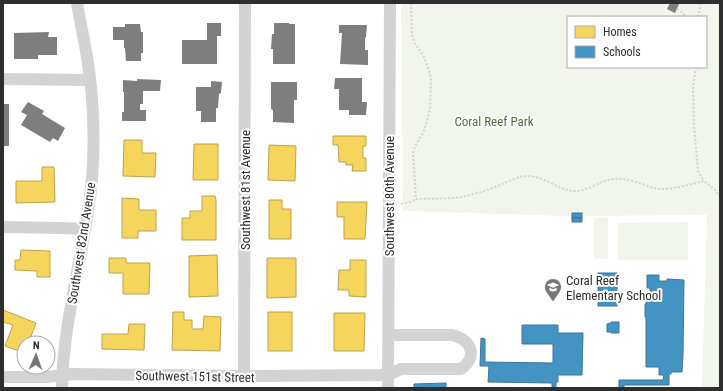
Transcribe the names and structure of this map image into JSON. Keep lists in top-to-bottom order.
{
  "streets": {
    "street": [
      "Southwest 81st Avenue",
      "Southwest 80th Avenue",
      "Southwest 82nd Avenue",
      "Southwest 151st Street"
    ]
  },
  "crossings": [
    ["Southwest 81st Avenue", "Southwest 151st Street"],
    ["Southwest 80th Avenue", "Southwest 151st Street"],
    ["Southwest 82nd Avenue", "Southwest 151st Street"]
  ],
  "parks": ["Coral Reef Park"],
  "places": {
    "school or university": ["Coral Reef Elementary School"]
  },
  "legend": ["Homes", "Schools"],
  "north": "top"
}
